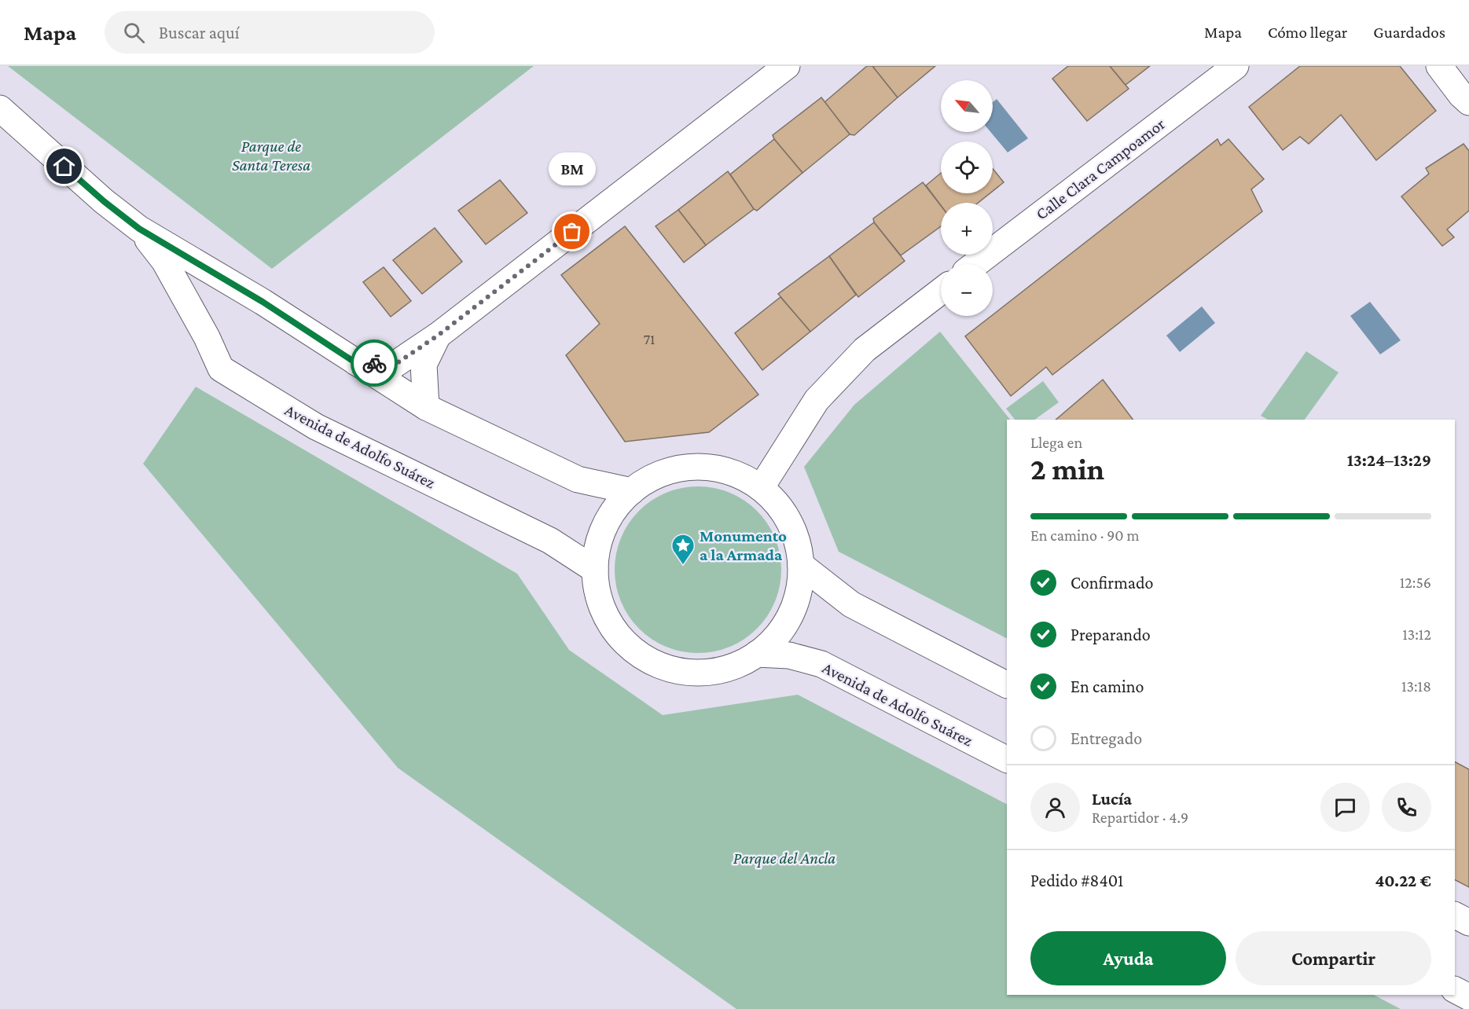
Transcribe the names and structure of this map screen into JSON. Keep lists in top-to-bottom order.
{
  "streets": {
    "street": ["Calle Clara Campoamor", "Avenida de Adolfo Suárez"]
  },
  "parks": ["Parque de Santa Teresa", "Parque del Ancla"],
  "places": {
    "other": ["BM"],
    "place": ["Monumento a la Armada"]
  },
  "house_numbers": ["71"],
  "north": "top left",
  "page": {
    "header": "Mapa",
    "search": "Buscar aquí",
    "nav": ["Mapa", "Cómo llegar", "Guardados"],
    "map_buttons": ["+", "−"],
    "bubble": "BM",
    "heading": ["2 min", "Llega en", "13:24–13:29"],
    "panel": [
      "Lucía",
      "Repartidor · 4.9",
      "Pedido #8401",
      "40.22 €"
    ],
    "bar": "En camino · 90 m",
    "list": [
      ["Confirmado", "12:56"],
      ["Preparando", "13:12"],
      ["En camino", "13:18"],
      "Entregado"
    ],
    "buttons": ["Ayuda", "Compartir"]
  }
}
